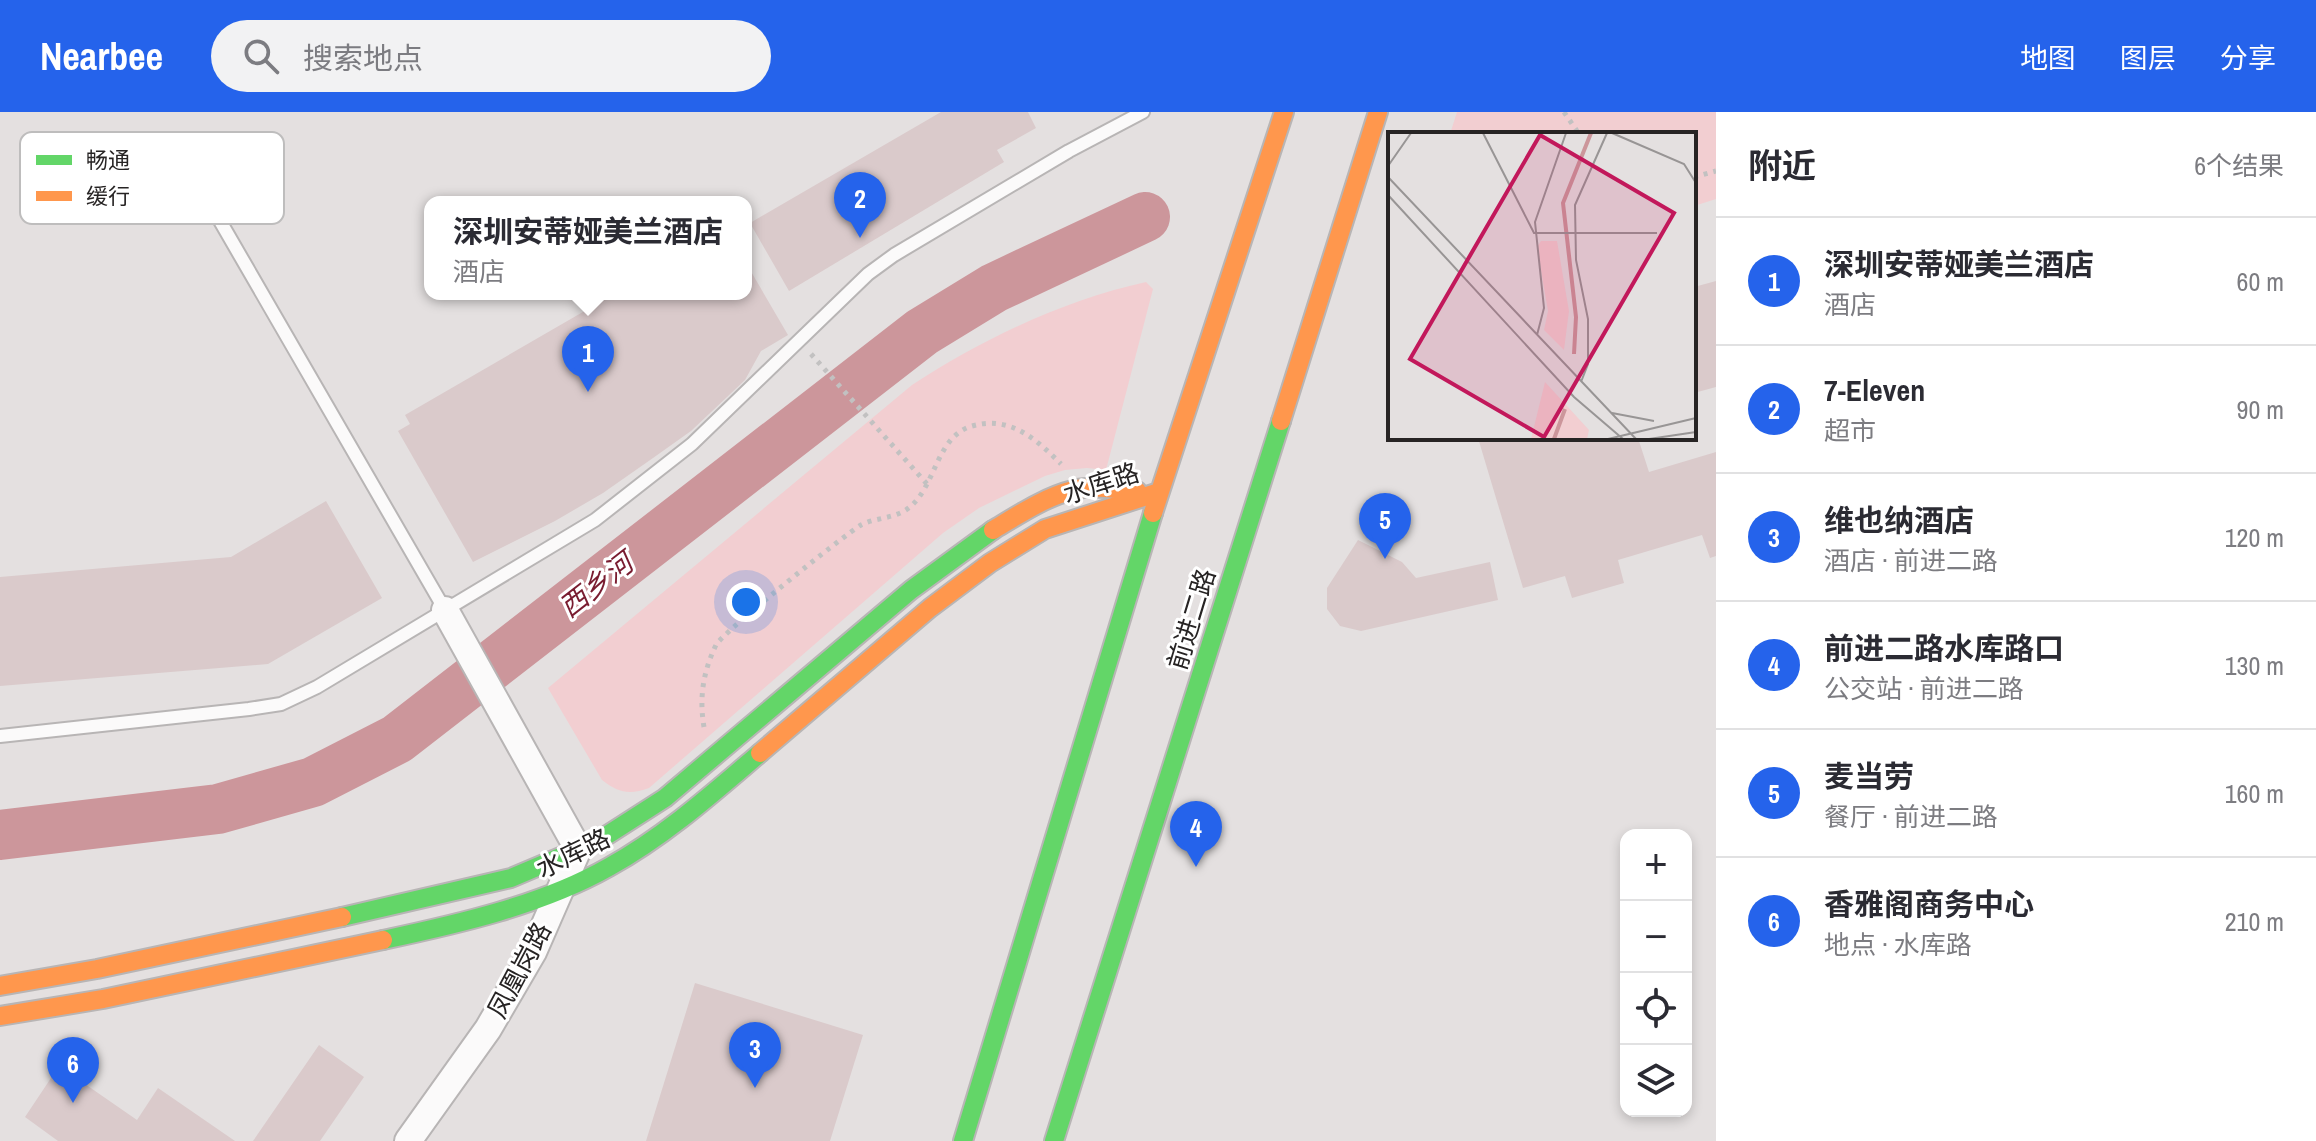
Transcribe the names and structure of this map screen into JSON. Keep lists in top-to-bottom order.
{
  "streets": {
    "main road": ["水库路", "前进二路"],
    "street": ["凤凰岗路"]
  },
  "crossings": [
    ["水库路", "凤凰岗路"]
  ],
  "water": ["西乡河"],
  "legend": ["畅通", "缓行"],
  "page": {
    "header": "Nearbee",
    "search": "搜索地点",
    "nav": ["地图", "图层", "分享"],
    "heading": ["附近", "6个结果"],
    "pins": [
      "2",
      "1",
      "5",
      "4",
      "3",
      "6"
    ],
    "popup": ["深圳安蒂娅美兰酒店", "酒店"],
    "list": [
      {
        "mark": "1",
        "name": "深圳安蒂娅美兰酒店",
        "note": "酒店",
        "value": "60 m"
      },
      {
        "mark": "2",
        "name": "7-Eleven",
        "note": "超市",
        "value": "90 m"
      },
      {
        "mark": "3",
        "name": "维也纳酒店",
        "note": "酒店 · 前进二路",
        "value": "120 m"
      },
      {
        "mark": "4",
        "name": "前进二路水库路口",
        "note": "公交站 · 前进二路",
        "value": "130 m"
      },
      {
        "mark": "5",
        "name": "麦当劳",
        "note": "餐厅 · 前进二路",
        "value": "160 m"
      },
      {
        "mark": "6",
        "name": "香雅阁商务中心",
        "note": "地点 · 水库路",
        "value": "210 m"
      }
    ],
    "map_buttons": ["+", "−"]
  }
}
